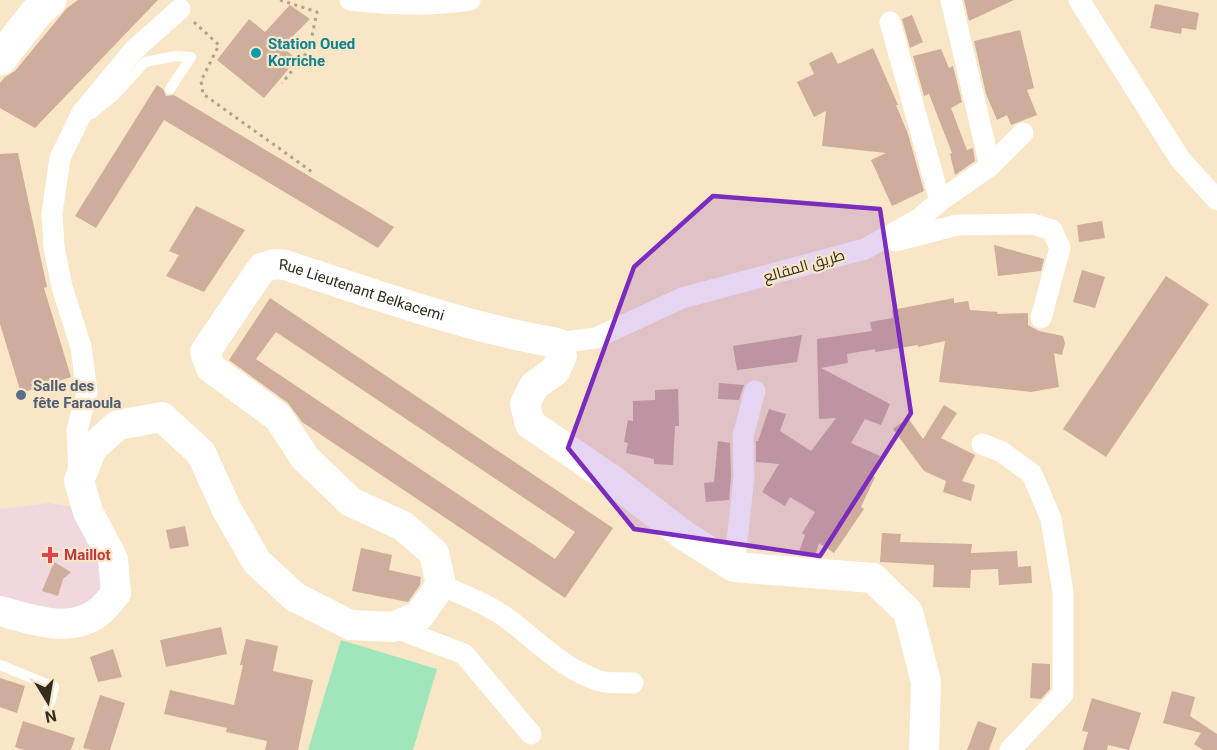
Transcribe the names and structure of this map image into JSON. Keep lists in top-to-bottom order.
{
  "streets": {
    "street": ["طريق المقالع", "Rue Lieutenant Belkacemi"]
  },
  "crossings": [
    ["طريق المقالع", "Rue Lieutenant Belkacemi"]
  ],
  "places": {
    "other": ["Station Oued Korriche", "Salle des fête Faraoula"],
    "health": ["Maillot"]
  },
  "north": "bottom"
}
